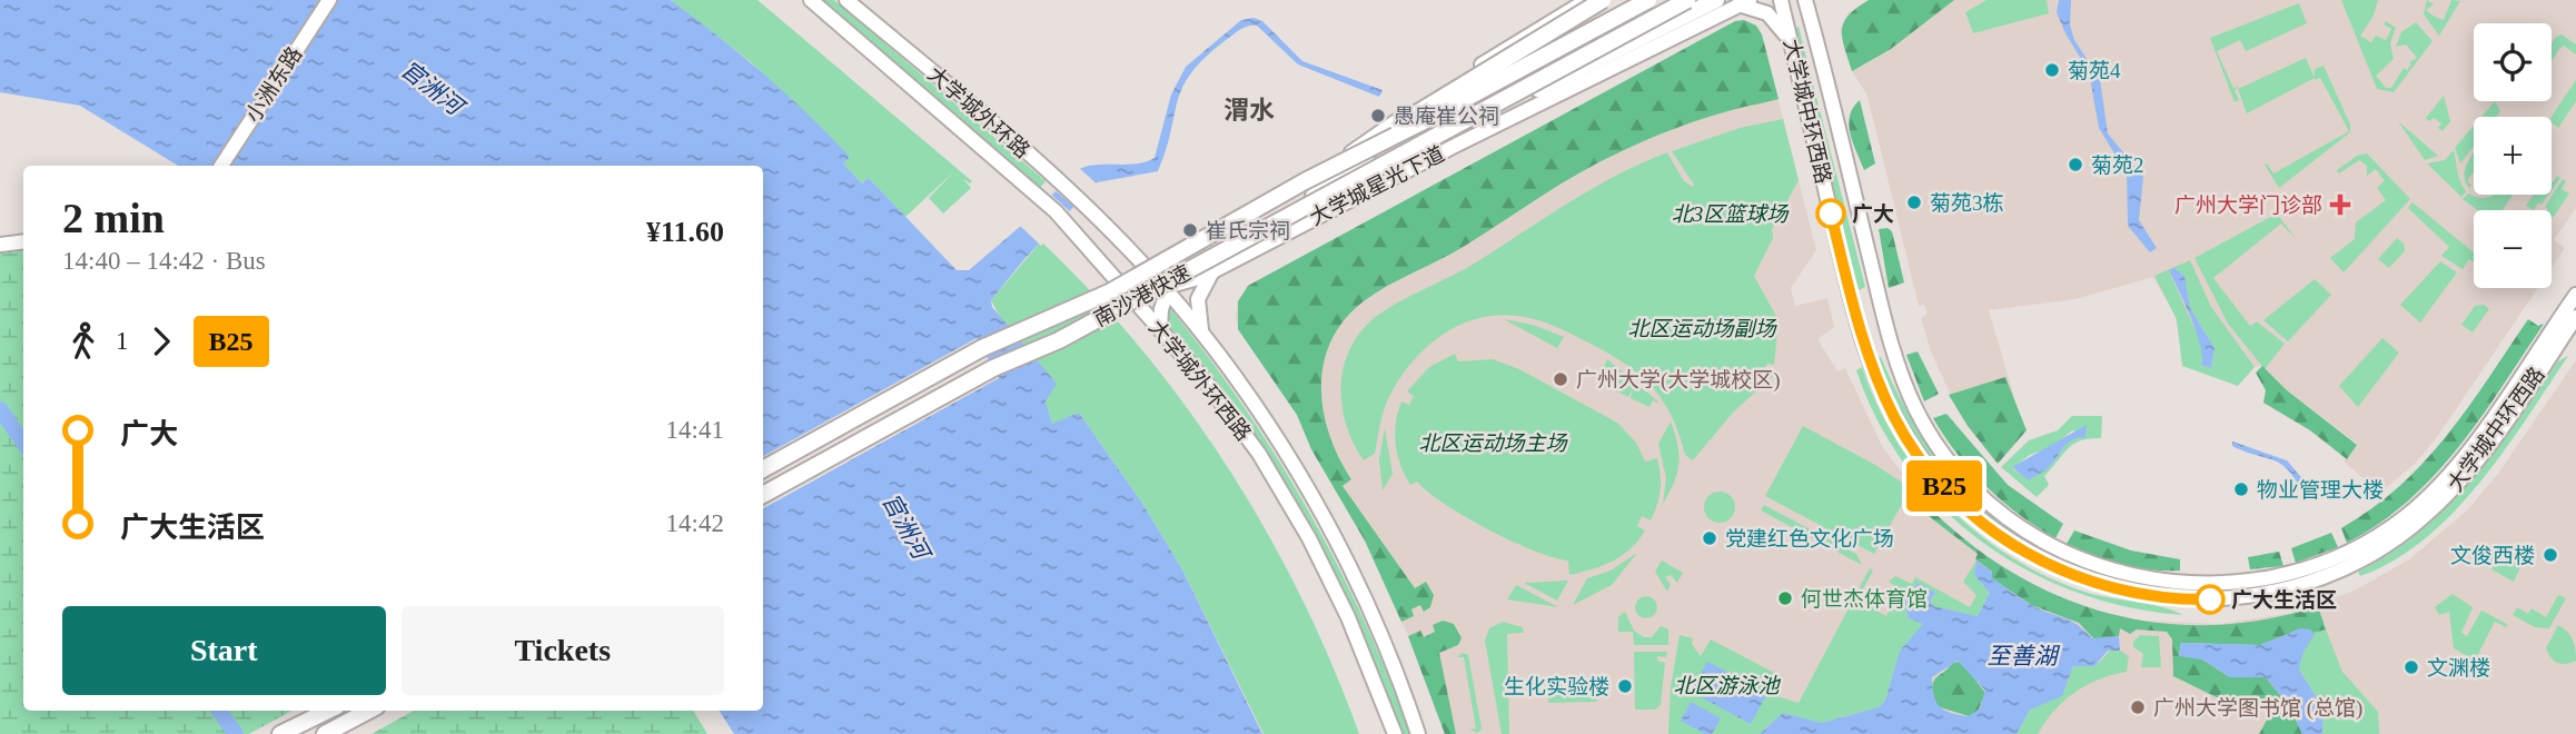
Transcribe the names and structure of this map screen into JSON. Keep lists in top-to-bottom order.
{
  "streets": {
    "highway": ["南沙港快速"],
    "main road": [
      "小洲东路",
      "大学城中环西路",
      "大学城外环路",
      "大学城星光下道",
      "大学城外环西路"
    ]
  },
  "crossings": [
    ["大学城外环路", "大学城外环西路"],
    ["大学城星光下道", "大学城外环西路"]
  ],
  "districts": ["渭水"],
  "water": ["官洲河", "至善湖"],
  "parks": [
    "北3区篮球场",
    "北区运动场副场",
    "北区运动场主场",
    "北区游泳池"
  ],
  "places": {
    "other": [
      "菊苑4",
      "愚庵崔公祠",
      "菊苑2",
      "菊苑3栋",
      "广大",
      "崔氏宗祠",
      "广州大学(大学城校区)",
      "物业管理大楼",
      "党建红色文化广场",
      "文俊西楼",
      "何世杰体育馆",
      "广大生活区",
      "文渊楼",
      "生化实验楼",
      "广州大学图书馆 (总馆)"
    ],
    "health": ["广州大学门诊部"]
  },
  "lines": ["bus line B25"],
  "page": {
    "on_map": "B25",
    "map_buttons": ["+", "−"],
    "heading": ["2 min", "14:40 – 14:42 · Bus", "¥11.60"],
    "legs": ["1", "B25"],
    "list": [
      {
        "name": "广大",
        "value": "14:41"
      },
      {
        "name": "广大生活区",
        "value": "14:42"
      }
    ],
    "buttons": ["Start", "Tickets"]
  }
}
